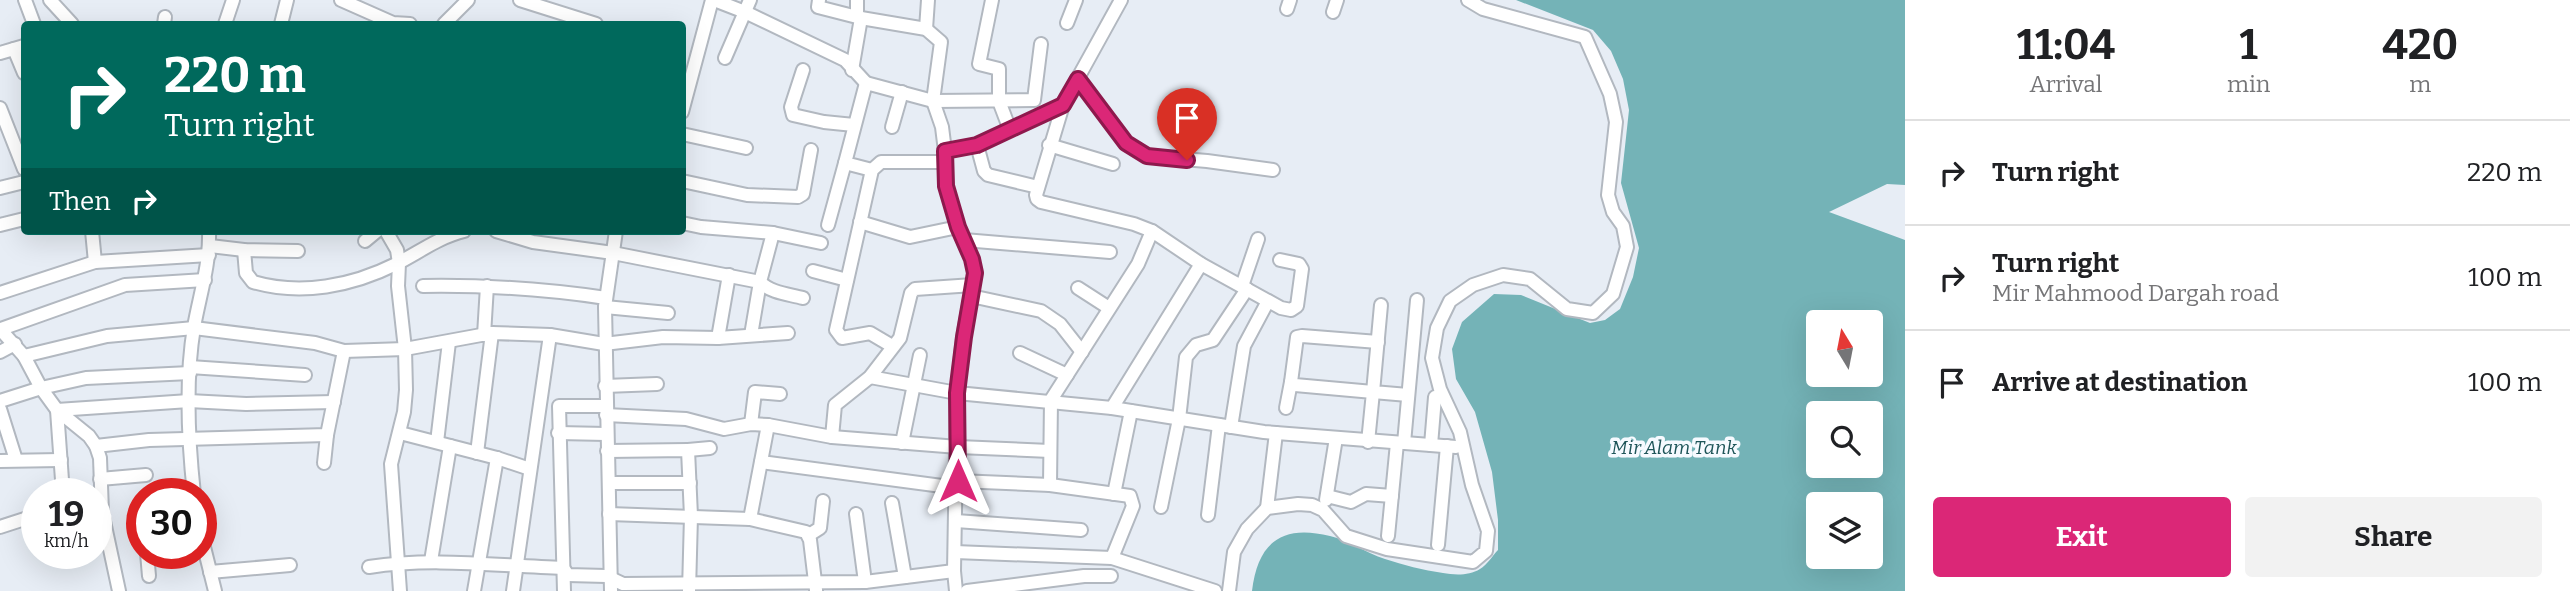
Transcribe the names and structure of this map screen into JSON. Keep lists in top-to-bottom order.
{
  "water": ["Mir Alam Tank"],
  "north": "top",
  "page": {
    "eta": [
      "11:04",
      "Arrival",
      "1",
      "min",
      "420",
      "m"
    ],
    "turn": ["220 m", "Turn right"],
    "list": [
      {
        "name": "Turn right",
        "value": "220 m"
      },
      {
        "name": "Turn right",
        "note": "Mir Mahmood Dargah road",
        "value": "100 m"
      },
      {
        "name": "Arrive at destination",
        "value": "100 m"
      }
    ],
    "then": "Then",
    "speed": "19 km/h",
    "limit": "30",
    "buttons": ["Exit", "Share"]
  }
}
